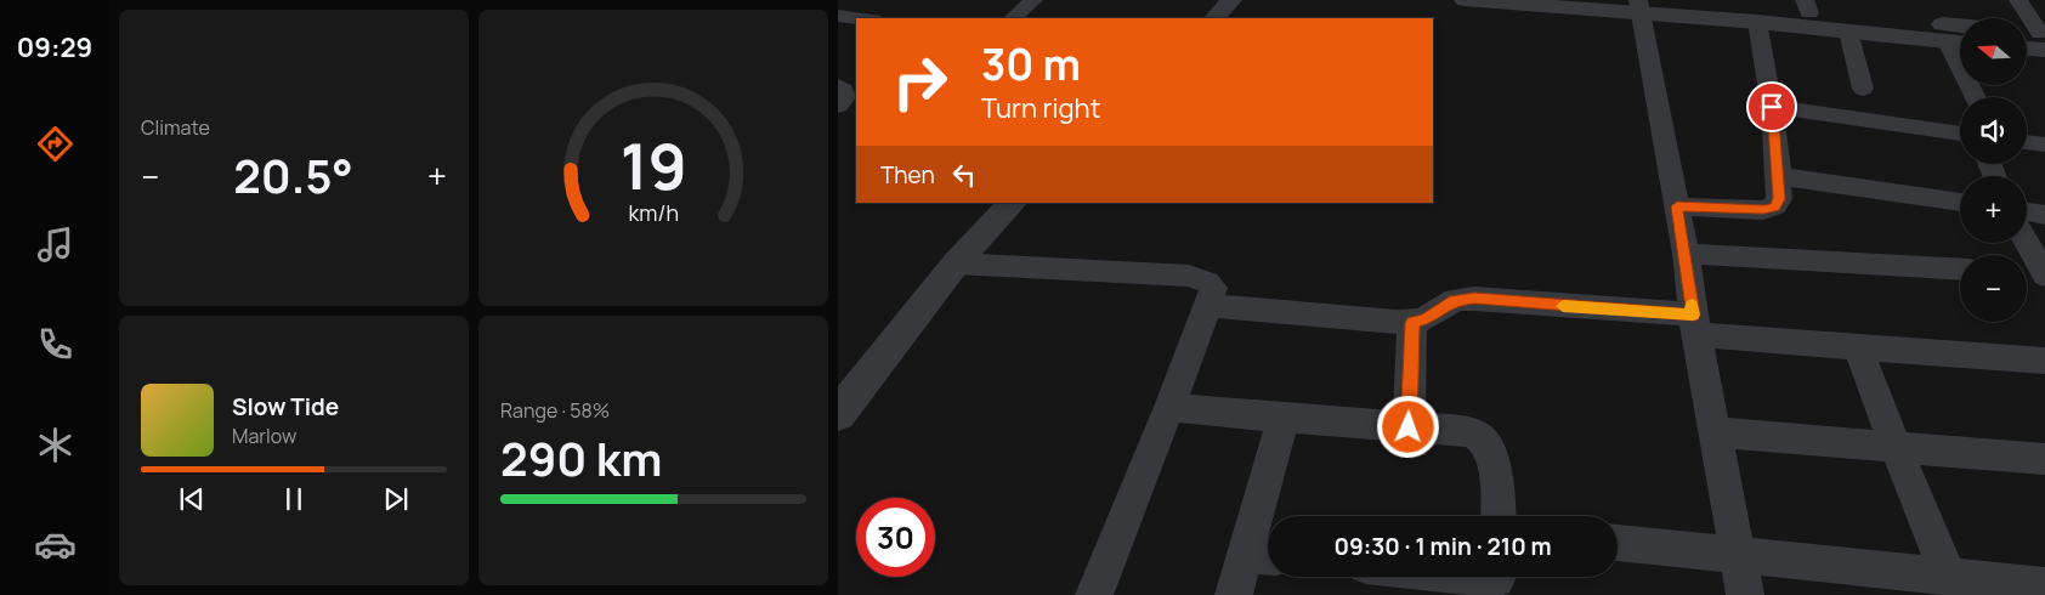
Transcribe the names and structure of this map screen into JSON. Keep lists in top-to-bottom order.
{
  "north": "left",
  "page": {
    "tabs": "09:29",
    "tile": [
      "Climate",
      ["Range · 58%", "290 km"]
    ],
    "map_buttons": ["+", "−"],
    "turn": ["30 m", "Turn right"],
    "then": "Then",
    "heat": ["−", "20.5°", "+"],
    "song": ["Slow Tide", "Marlow"],
    "limit": "30",
    "trip": "09:30 · 1 min · 210 m",
    "gauge": ["19", "km/h"]
  }
}
